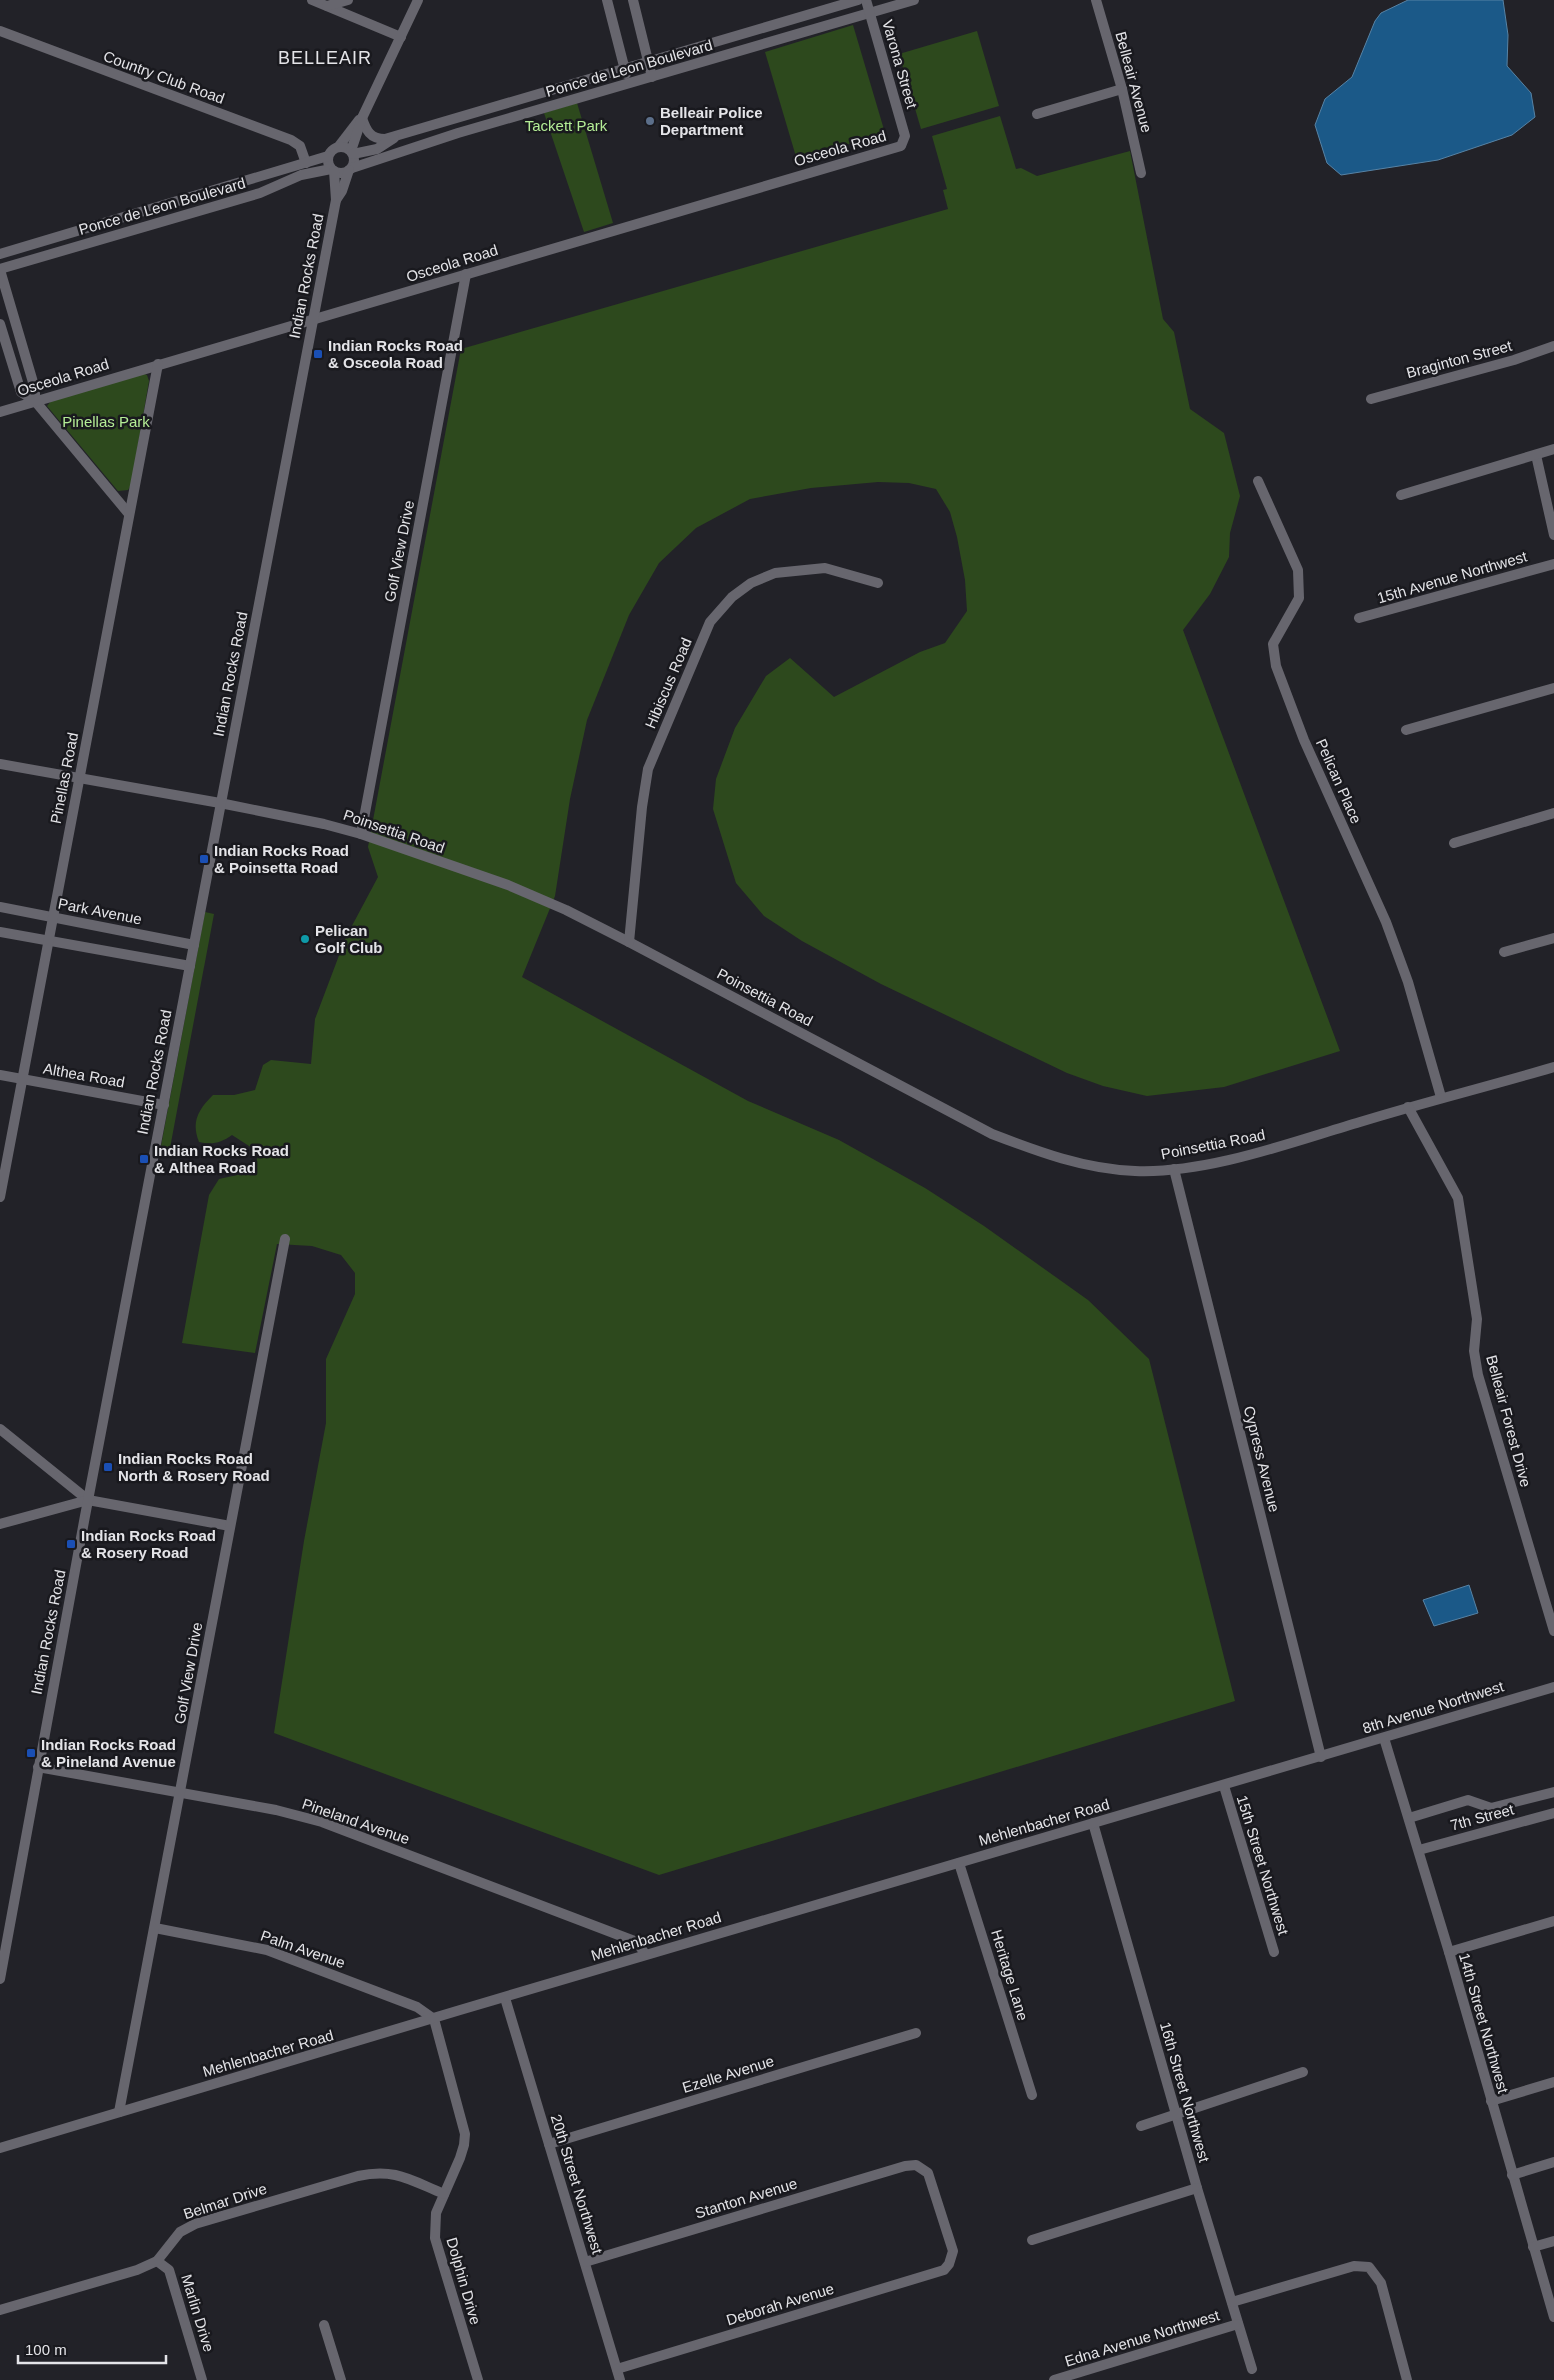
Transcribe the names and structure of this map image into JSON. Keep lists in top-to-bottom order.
{
  "streets": {
    "street": [
      "Varona Street",
      "Ponce de Leon Boulevard",
      "Country Club Road",
      "Belleair Avenue",
      "Osceola Road",
      "Indian Rocks Road",
      "Braginton Street",
      "Golf View Drive",
      "15th Avenue Northwest",
      "Hibiscus Road",
      "Pinellas Road",
      "Pelican Place",
      "Poinsettia Road",
      "Park Avenue",
      "Althea Road",
      "Belleair Forest Drive",
      "Cypress Avenue",
      "8th Avenue Northwest",
      "7th Street",
      "Pineland Avenue",
      "Mehlenbacher Road",
      "15th Street Northwest",
      "Palm Avenue",
      "Heritage Lane",
      "14th Street Northwest",
      "Ezelle Avenue",
      "16th Street Northwest",
      "20th Street Northwest",
      "Stanton Avenue",
      "Belmar Drive",
      "Dolphin Drive",
      "Deborah Avenue",
      "Marlin Drive",
      "Edna Avenue Northwest"
    ]
  },
  "crossings": [
    ["Varona Street", "Ponce de Leon Boulevard"],
    ["Varona Street", "Osceola Road"],
    ["Ponce de Leon Boulevard", "Country Club Road"],
    ["Ponce de Leon Boulevard", "Indian Rocks Road"],
    ["Osceola Road", "Indian Rocks Road"],
    ["Osceola Road", "Golf View Drive"],
    ["Osceola Road", "Pinellas Road"],
    ["Indian Rocks Road", "Poinsettia Road"],
    ["Indian Rocks Road", "Park Avenue"],
    ["Indian Rocks Road", "Althea Road"],
    ["Indian Rocks Road", "Pineland Avenue"],
    ["Golf View Drive", "Poinsettia Road"],
    ["Golf View Drive", "Pineland Avenue"],
    ["Golf View Drive", "Mehlenbacher Road"],
    ["Golf View Drive", "Palm Avenue"],
    ["Hibiscus Road", "Poinsettia Road"],
    ["Pinellas Road", "Poinsettia Road"],
    ["Pinellas Road", "Park Avenue"],
    ["Pinellas Road", "Althea Road"],
    ["Pelican Place", "Poinsettia Road"],
    ["Poinsettia Road", "Belleair Forest Drive"],
    ["Poinsettia Road", "Cypress Avenue"],
    ["Cypress Avenue", "8th Avenue Northwest"],
    ["Cypress Avenue", "Mehlenbacher Road"],
    ["8th Avenue Northwest", "Mehlenbacher Road"],
    ["8th Avenue Northwest", "14th Street Northwest"],
    ["7th Street", "14th Street Northwest"],
    ["Pineland Avenue", "Mehlenbacher Road"],
    ["Mehlenbacher Road", "15th Street Northwest"],
    ["Mehlenbacher Road", "Palm Avenue"],
    ["Mehlenbacher Road", "Heritage Lane"],
    ["Mehlenbacher Road", "16th Street Northwest"],
    ["Mehlenbacher Road", "20th Street Northwest"],
    ["Mehlenbacher Road", "Dolphin Drive"],
    ["Palm Avenue", "Dolphin Drive"],
    ["Ezelle Avenue", "20th Street Northwest"],
    ["16th Street Northwest", "Edna Avenue Northwest"],
    ["20th Street Northwest", "Stanton Avenue"],
    ["20th Street Northwest", "Deborah Avenue"],
    ["Stanton Avenue", "Deborah Avenue"],
    ["Belmar Drive", "Dolphin Drive"],
    ["Belmar Drive", "Marlin Drive"]
  ],
  "districts": ["BELLEAIR"],
  "parks": ["Tackett Park", "Pinellas Park"],
  "places": {
    "other": ["Belleair Police Department", "Pelican Golf Club"],
    "transit": [
      "Indian Rocks Road & Osceola Road",
      "Indian Rocks Road & Poinsetta Road",
      "Indian Rocks Road & Althea Road",
      "Indian Rocks Road North & Rosery Road",
      "Indian Rocks Road & Rosery Road",
      "Indian Rocks Road & Pineland Avenue"
    ]
  },
  "scale_bar": "100 m"
}
